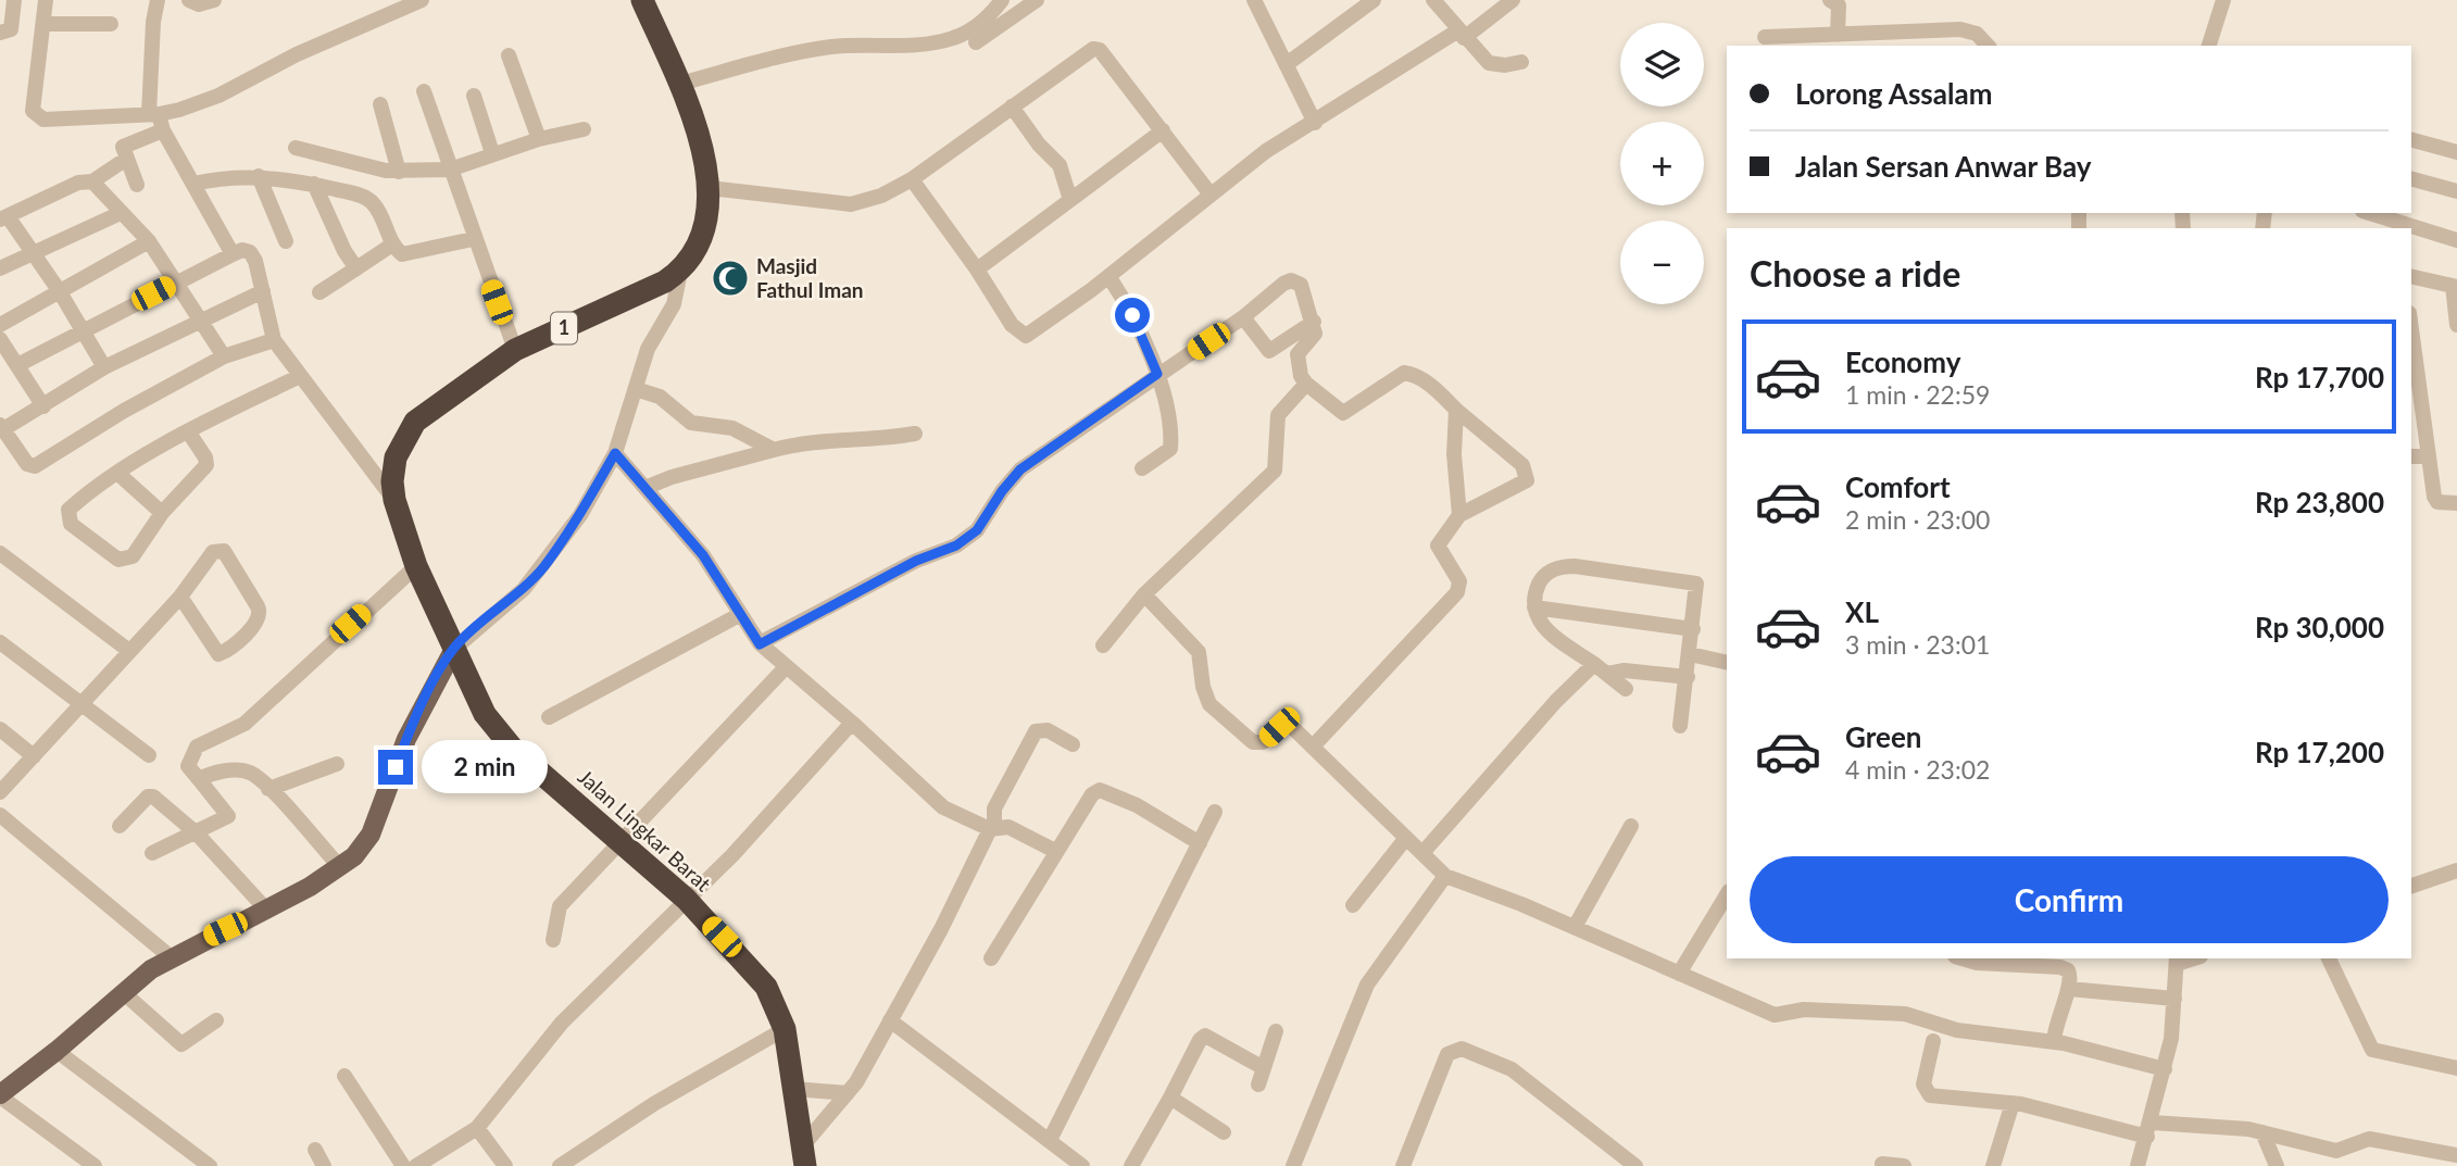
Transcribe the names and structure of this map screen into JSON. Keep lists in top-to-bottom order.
{
  "streets": {
    "highway": ["1", "Jalan Lingkar Barat"]
  },
  "places": {
    "mosque": ["Masjid Fathul Iman"]
  },
  "page": {
    "map_buttons": ["+", "−"],
    "banner": ["Lorong Assalam", "Jalan Sersan Anwar Bay"],
    "heading": "Choose a ride",
    "list": [
      {
        "name": "Economy",
        "note": "1 min · 22:59",
        "value": "Rp 17,700"
      },
      {
        "name": "Comfort",
        "note": "2 min · 23:00",
        "value": "Rp 23,800"
      },
      {
        "name": "XL",
        "note": "3 min · 23:01",
        "value": "Rp 30,000"
      },
      {
        "name": "Green",
        "note": "4 min · 23:02",
        "value": "Rp 17,200"
      }
    ],
    "bubble": "2 min",
    "buttons": "Confirm"
  }
}
